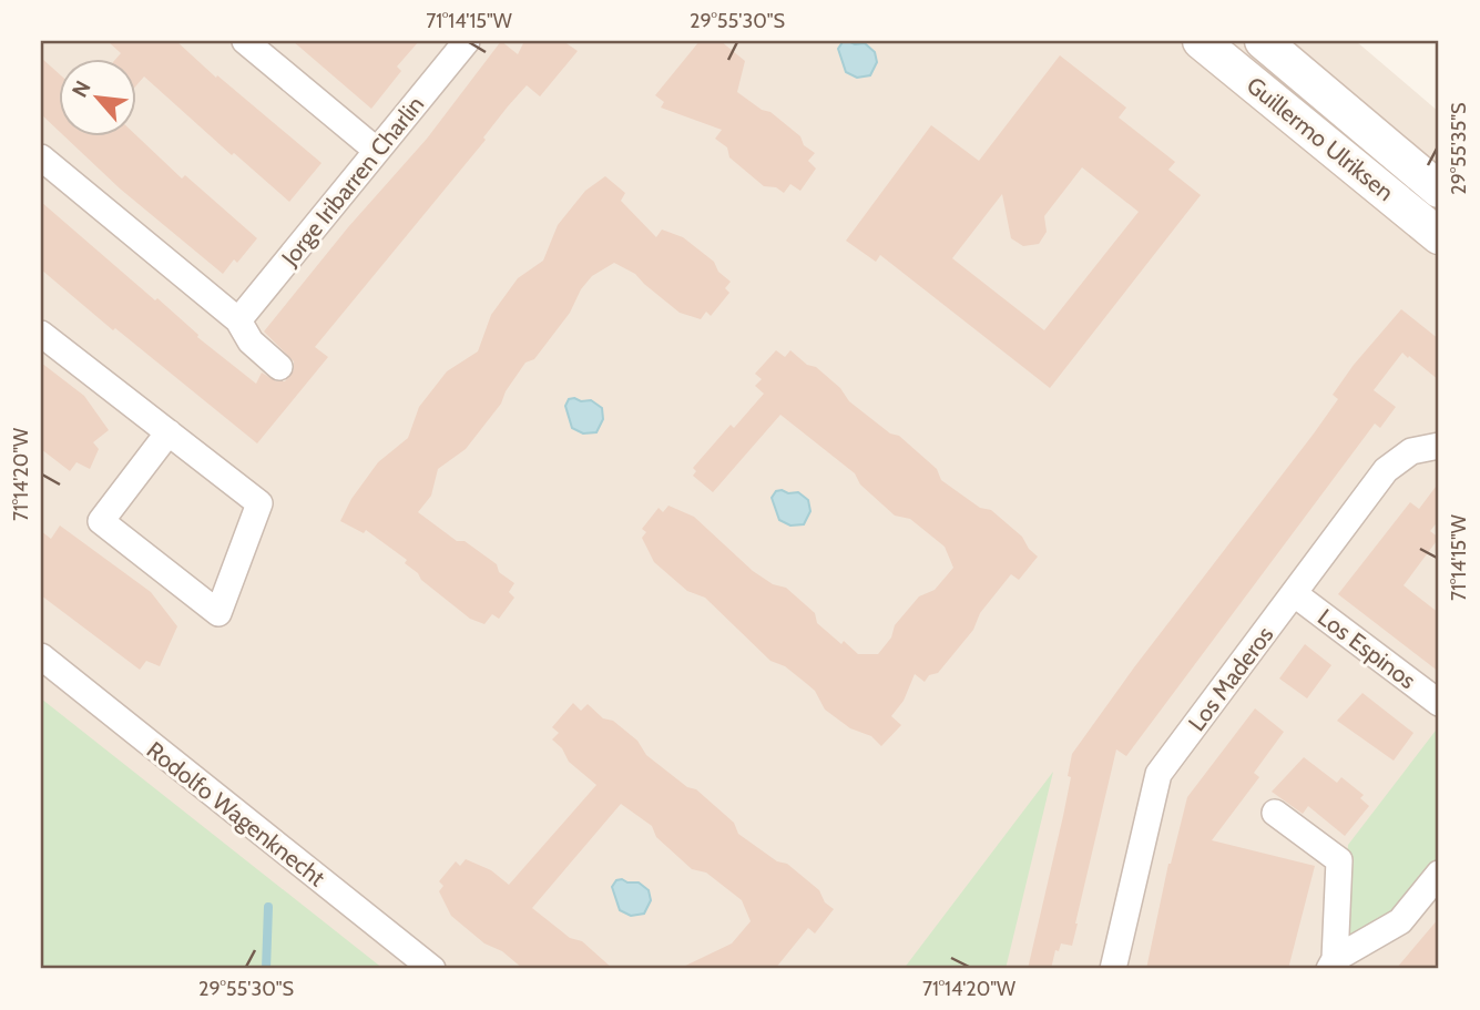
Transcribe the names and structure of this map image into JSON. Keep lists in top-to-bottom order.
{
  "streets": {
    "main road": ["Guillermo Ulriksen"],
    "street": [
      "Jorge Iribarren Charlin",
      "Los Espinos",
      "Los Maderos",
      "Rodolfo Wagenknecht"
    ]
  },
  "crossings": [
    ["Los Espinos", "Los Maderos"]
  ],
  "north": "top left",
  "coordinates": [
    "71°14'15\"W",
    "29°55'30\"S",
    "29°55'35\"S",
    "71°14'20\"W"
  ]
}
